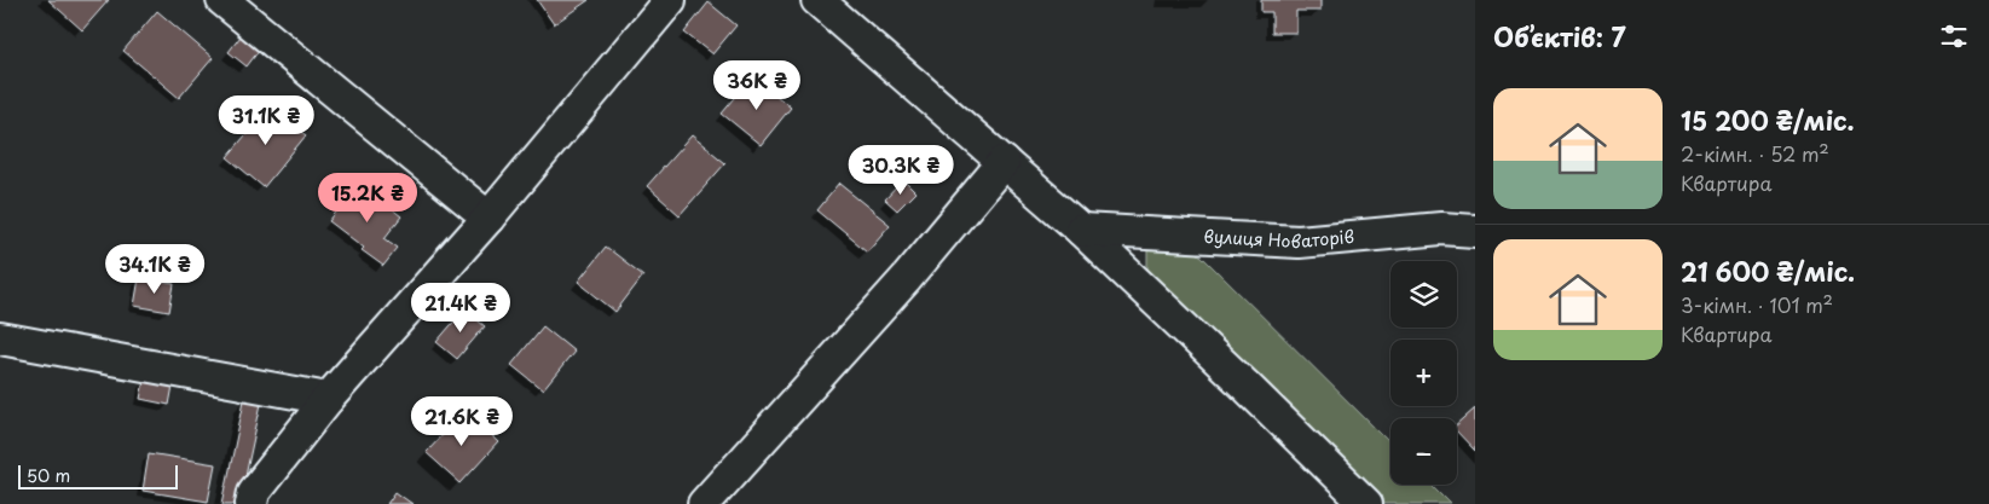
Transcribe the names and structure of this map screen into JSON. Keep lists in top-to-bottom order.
{
  "streets": {
    "street": ["вулиця Новаторів"]
  },
  "scale_bar": "50 m",
  "page": {
    "heading": "Об’єктів: 7",
    "price": [
      "36K ₴",
      "31.1K ₴",
      "30.3K ₴",
      "15.2K ₴",
      "34.1K ₴",
      "21.4K ₴",
      "21.6K ₴"
    ],
    "list": [
      {
        "name": "15 200 ₴/міс.",
        "note": "2-кімн. · 52 m² · Квартира"
      },
      {
        "name": "21 600 ₴/міс.",
        "note": "3-кімн. · 101 m² · Квартира"
      }
    ],
    "map_buttons": ["+", "−"],
    "scale": "50 m"
  }
}
